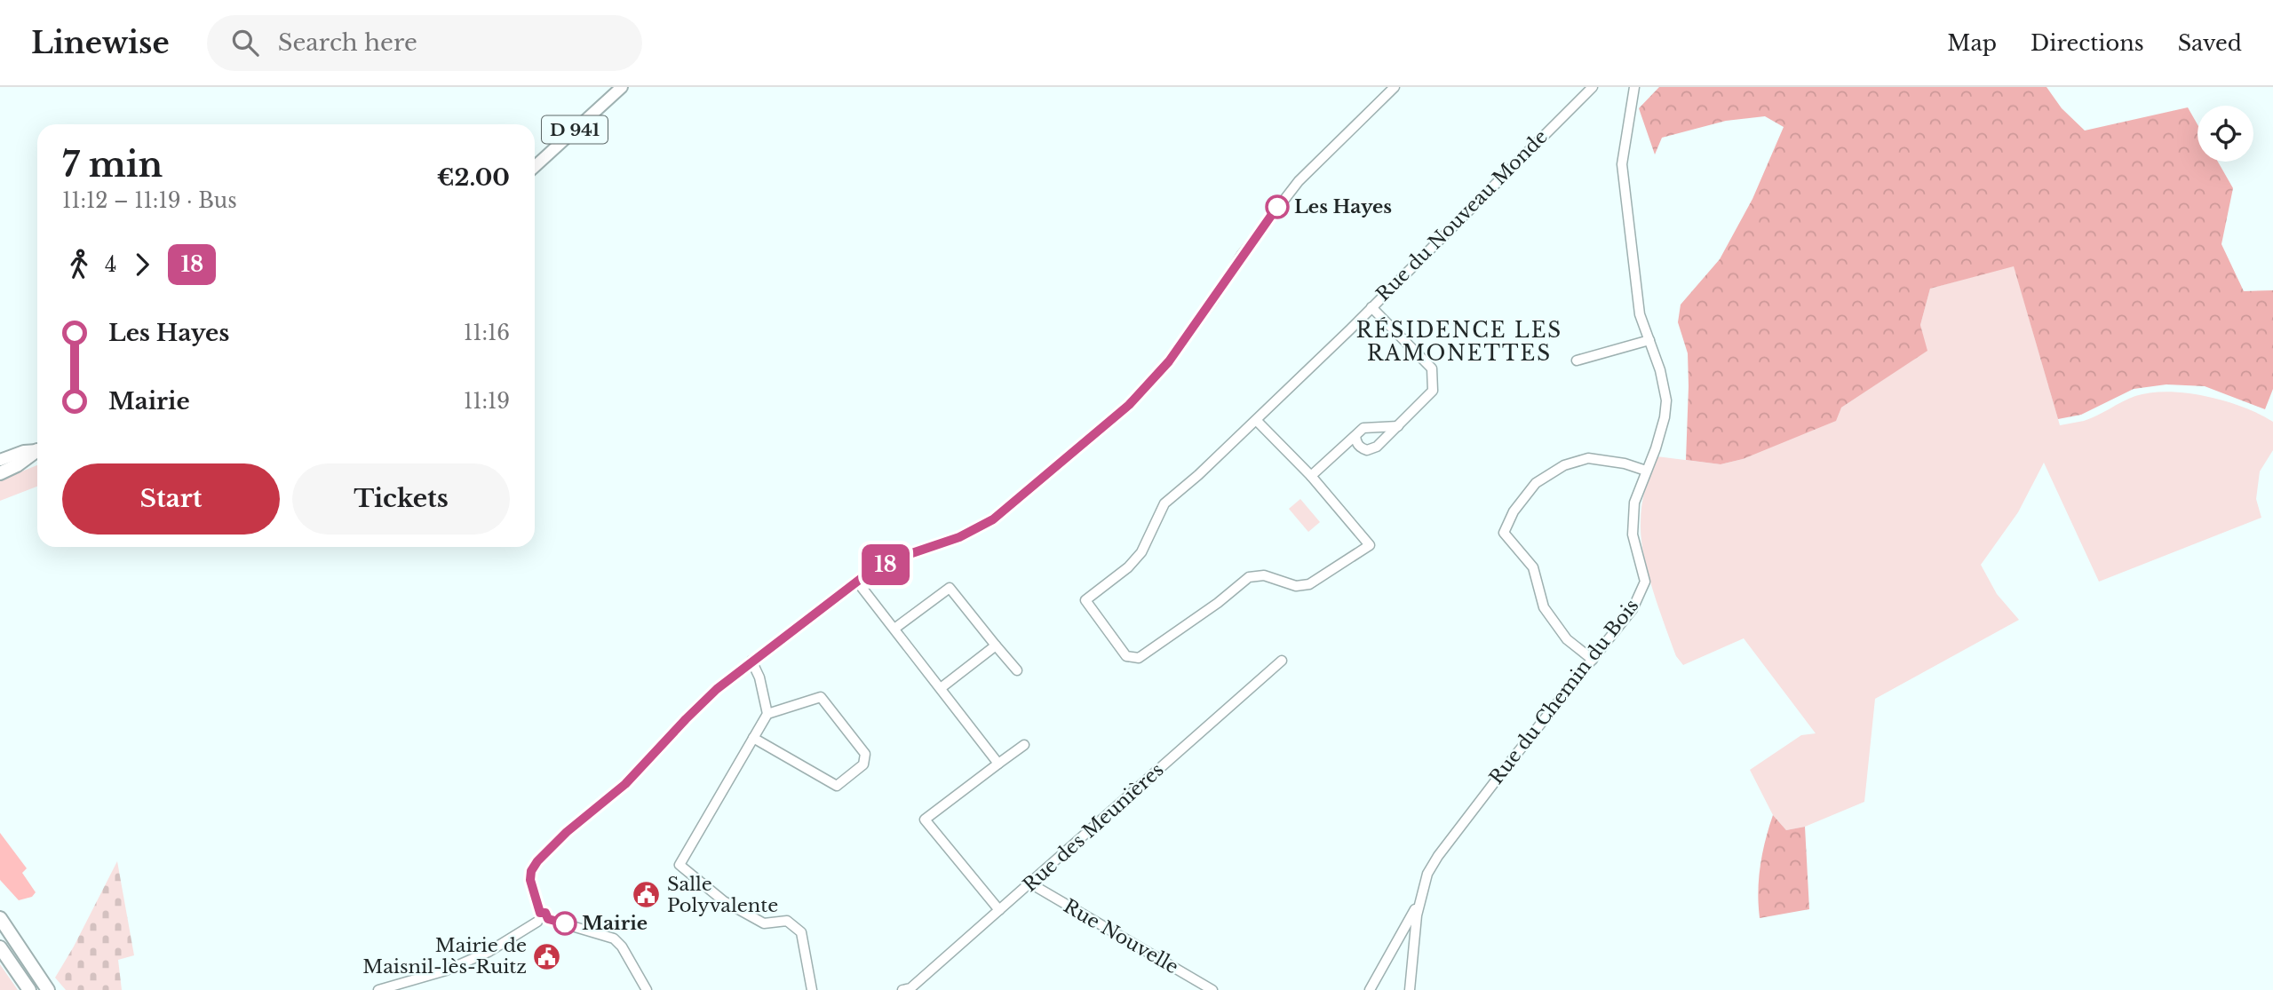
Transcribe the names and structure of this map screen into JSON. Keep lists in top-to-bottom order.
{
  "streets": {
    "main road": ["D 941"],
    "street": [
      "Rue du Nouveau Monde",
      "Rue du Chemin du Bois",
      "Rue des Meunières",
      "Rue Nouvelle"
    ]
  },
  "crossings": [
    ["Rue des Meunières", "Rue Nouvelle"]
  ],
  "districts": ["RÉSIDENCE LES RAMONETTES"],
  "places": {
    "other": ["Les Hayes", "Mairie"],
    "public building": ["Salle Polyvalente", "Mairie de Maisnil-lès-Ruitz"]
  },
  "lines": ["bus line 18"],
  "page": {
    "header": "Linewise",
    "search": "Search here",
    "nav": ["Map", "Directions", "Saved"],
    "on_map": "18",
    "heading": ["7 min", "11:12 – 11:19 · Bus", "€2.00"],
    "legs": ["4", "18"],
    "list": [
      {
        "name": "Les Hayes",
        "value": "11:16"
      },
      {
        "name": "Mairie",
        "value": "11:19"
      }
    ],
    "buttons": ["Start", "Tickets"]
  }
}
